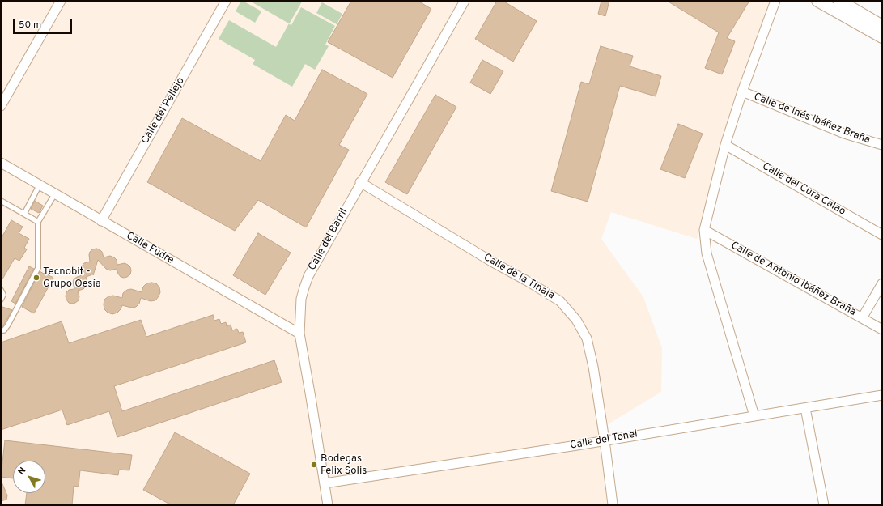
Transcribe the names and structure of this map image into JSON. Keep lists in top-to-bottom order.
{
  "streets": {
    "street": [
      "Calle del Pellejo",
      "Calle de Inés Ibáñez Braña",
      "Calle del Cura Calao",
      "Calle del Barril",
      "Calle Fudre",
      "Calle de la Tinaja",
      "Calle de Antonio Ibáñez Braña",
      "Calle del Tonel"
    ]
  },
  "crossings": [
    ["Calle del Pellejo", "Calle Fudre"],
    ["Calle del Barril", "Calle Fudre"],
    ["Calle del Barril", "Calle de la Tinaja"],
    ["Calle del Barril", "Calle del Tonel"],
    ["Calle de la Tinaja", "Calle del Tonel"]
  ],
  "places": ["Tecnobit - Grupo Oesía", "Bodegas Felix Solis"],
  "scale_bar": "50 m",
  "north": "top left"
}
